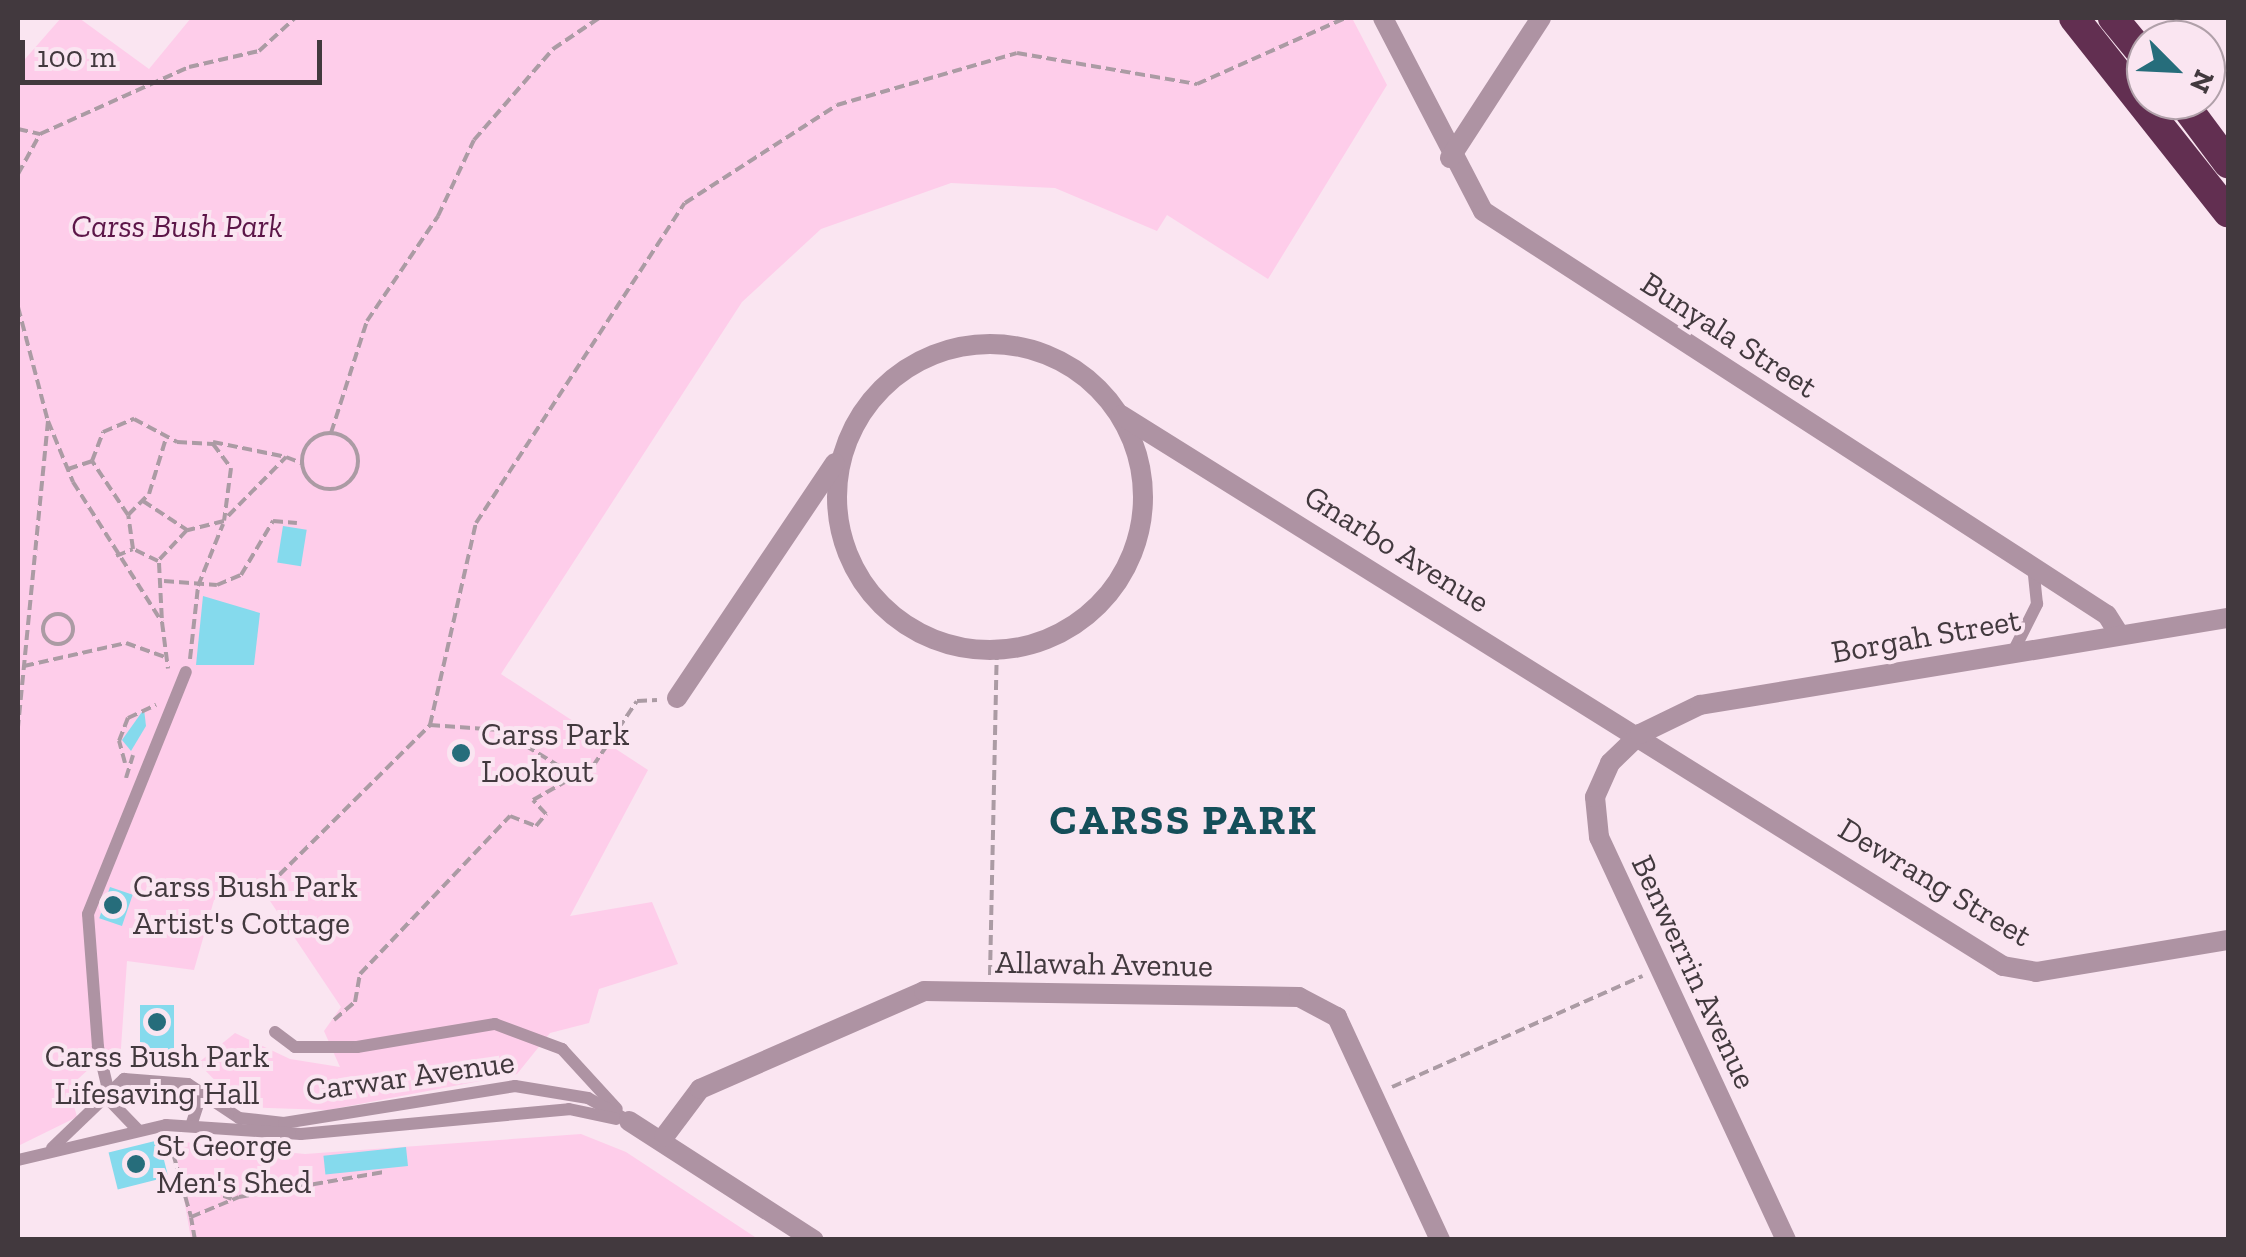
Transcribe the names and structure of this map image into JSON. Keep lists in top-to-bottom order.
{
  "streets": {
    "street": [
      "Bunyala Street",
      "Gnarbo Avenue",
      "Borgah Street",
      "Dewrang Street",
      "Allawah Avenue",
      "Benwerrin Avenue",
      "Carwar Avenue"
    ]
  },
  "crossings": [
    ["Bunyala Street", "Borgah Street"],
    ["Gnarbo Avenue", "Borgah Street"],
    ["Gnarbo Avenue", "Dewrang Street"],
    ["Gnarbo Avenue", "Benwerrin Avenue"],
    ["Borgah Street", "Dewrang Street"],
    ["Borgah Street", "Benwerrin Avenue"],
    ["Dewrang Street", "Benwerrin Avenue"],
    ["Allawah Avenue", "Carwar Avenue"]
  ],
  "districts": ["CARSS PARK"],
  "parks": ["Carss Bush Park"],
  "places": [
    "Carss Park Lookout",
    "Carss Bush Park Artist's Cottage",
    "Carss Bush Park Lifesaving Hall",
    "St George Men's Shed"
  ],
  "scale_bar": "100 m",
  "north": "bottom right"
}
